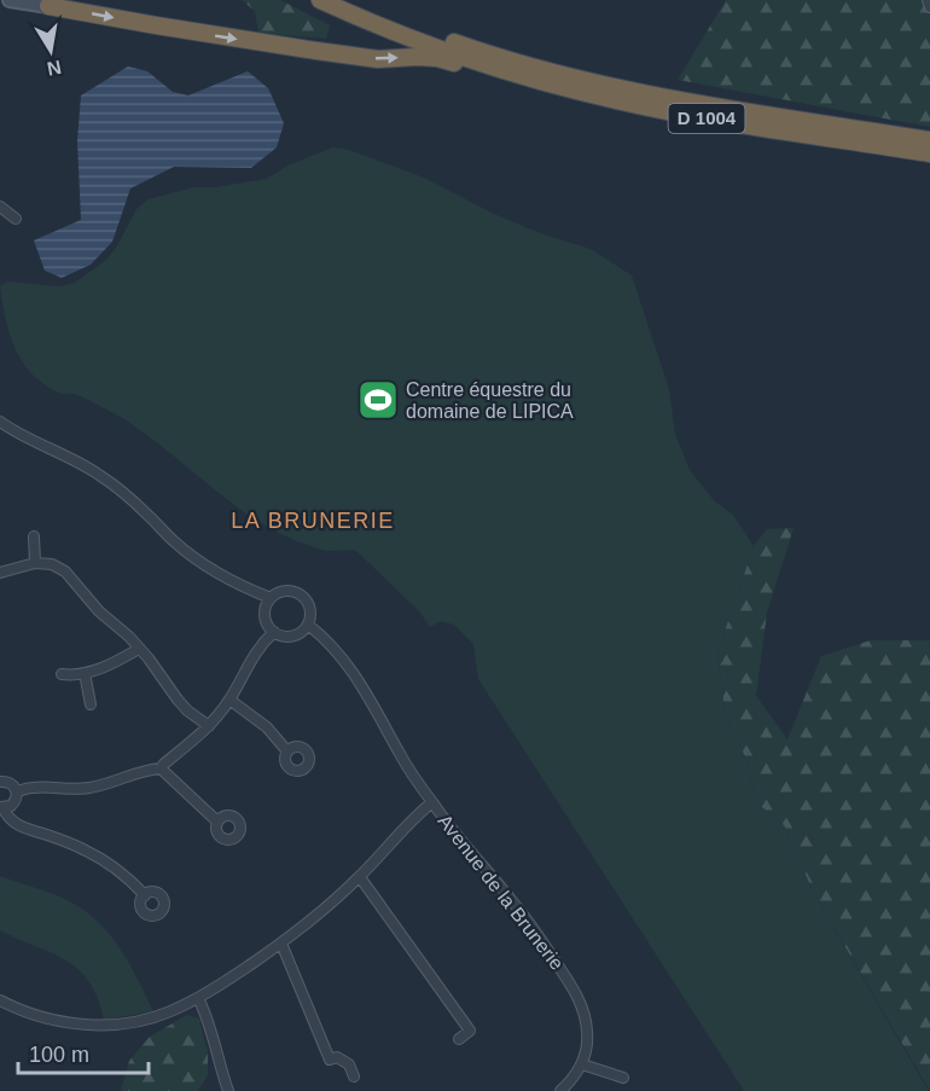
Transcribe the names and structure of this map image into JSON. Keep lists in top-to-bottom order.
{
  "streets": {
    "highway": ["D 1004"],
    "street": ["Avenue de la Brunerie"]
  },
  "districts": ["LA BRUNERIE"],
  "places": {
    "sports": ["Centre équestre du domaine de LIPICA"]
  },
  "scale_bar": "100 m",
  "north": "bottom"
}
